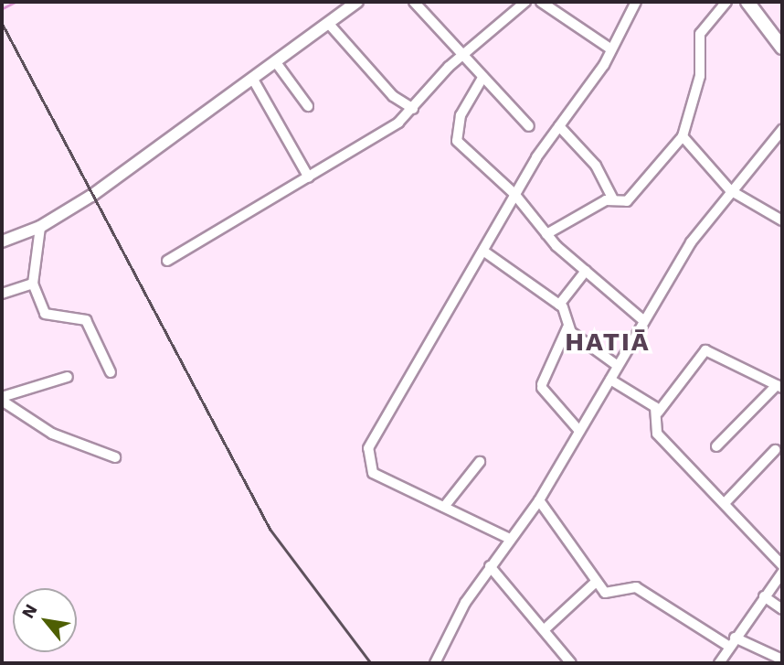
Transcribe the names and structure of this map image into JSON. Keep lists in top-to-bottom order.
{
  "districts": ["HATIĀ"],
  "north": "top left"
}
